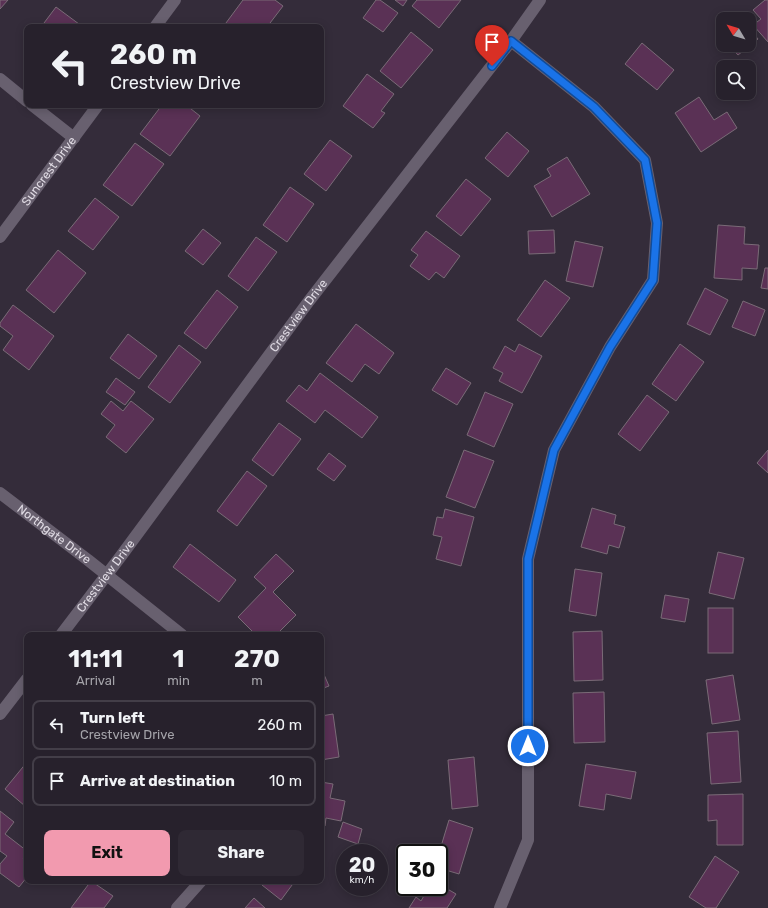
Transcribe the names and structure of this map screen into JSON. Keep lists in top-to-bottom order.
{
  "streets": {
    "street": ["Suncrest Drive", "Crestview Drive", "Northgate Drive"]
  },
  "crossings": [
    ["Crestview Drive", "Northgate Drive"]
  ],
  "north": "top left",
  "page": {
    "turn": ["260 m", "Crestview Drive"],
    "eta": [
      "11:11",
      "Arrival",
      "1",
      "min",
      "270",
      "m"
    ],
    "list": [
      {
        "name": "Turn left",
        "note": "Crestview Drive",
        "value": "260 m"
      },
      {
        "name": "Arrive at destination",
        "value": "10 m"
      }
    ],
    "buttons": ["Exit", "Share"],
    "speed": "20 km/h",
    "limit": "30"
  }
}
